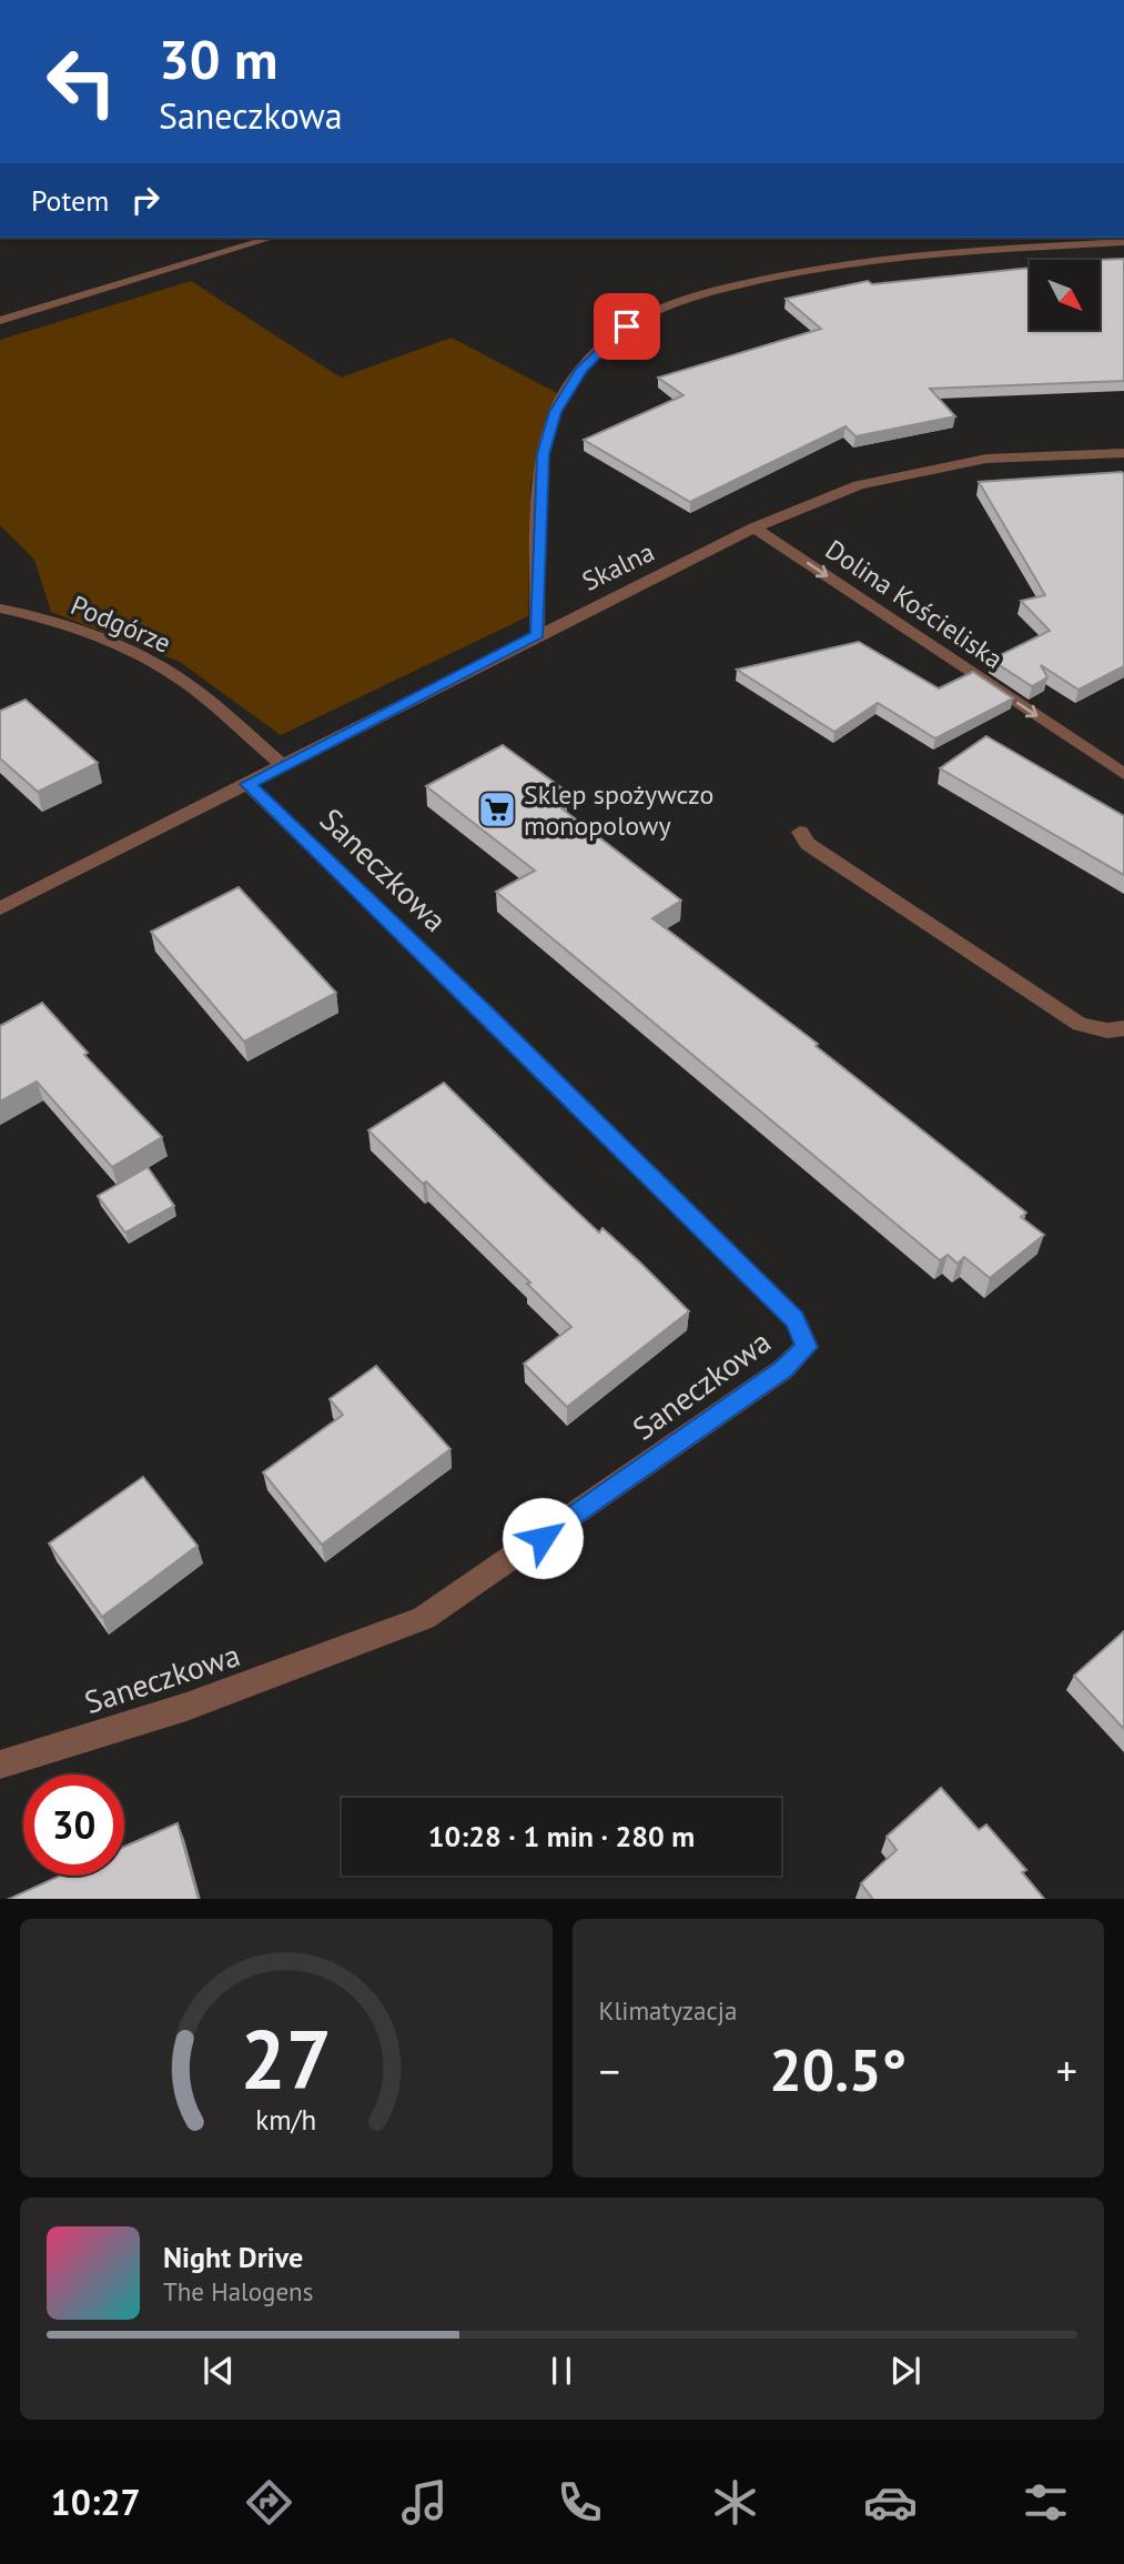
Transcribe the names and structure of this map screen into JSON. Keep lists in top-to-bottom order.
{
  "streets": {
    "street": [
      "Skalna",
      "Dolina Kościeliska",
      "Podgórze",
      "Saneczkowa"
    ]
  },
  "crossings": [
    ["Skalna", "Dolina Kościeliska"],
    ["Skalna", "Podgórze"],
    ["Skalna", "Saneczkowa"]
  ],
  "one_way": ["Dolina Kościeliska"],
  "places": {
    "supermarket": ["Sklep spożywczo monopolowy"]
  },
  "north": "bottom right",
  "page": {
    "turn": ["30 m", "Saneczkowa"],
    "then": "Potem",
    "limit": "30",
    "trip": "10:28 · 1 min · 280 m",
    "tile": "Klimatyzacja",
    "heat": ["−", "20.5°", "+"],
    "song": ["Night Drive", "The Halogens"],
    "tabs": "10:27",
    "gauge": ["27", "km/h"]
  }
}
